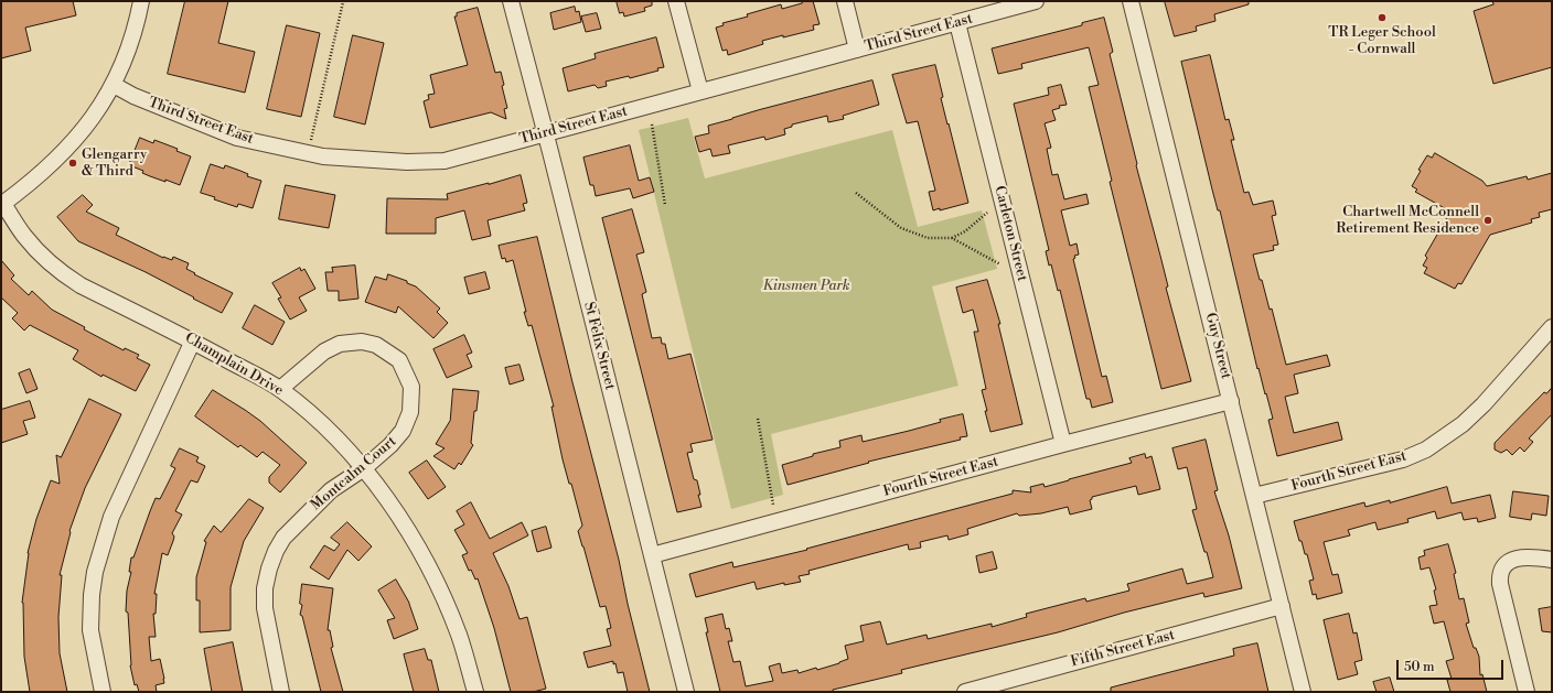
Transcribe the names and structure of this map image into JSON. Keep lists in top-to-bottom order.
{
  "streets": {
    "street": [
      "Third Street East",
      "Carleton Street",
      "St Felix Street",
      "Guy Street",
      "Champlain Drive",
      "Fourth Street East",
      "Montcalm Court",
      "Fifth Street East"
    ]
  },
  "crossings": [
    ["Third Street East", "Carleton Street"],
    ["Third Street East", "St Felix Street"],
    ["Carleton Street", "Fourth Street East"],
    ["St Felix Street", "Fourth Street East"],
    ["Guy Street", "Fourth Street East"],
    ["Guy Street", "Fifth Street East"],
    ["Champlain Drive", "Montcalm Court"]
  ],
  "parks": ["Kinsmen Park"],
  "places": ["TR Leger School - Cornwall", "Glengarry & Third", "Chartwell McConnell Retirement Residence"],
  "scale_bar": "50 m"
}
